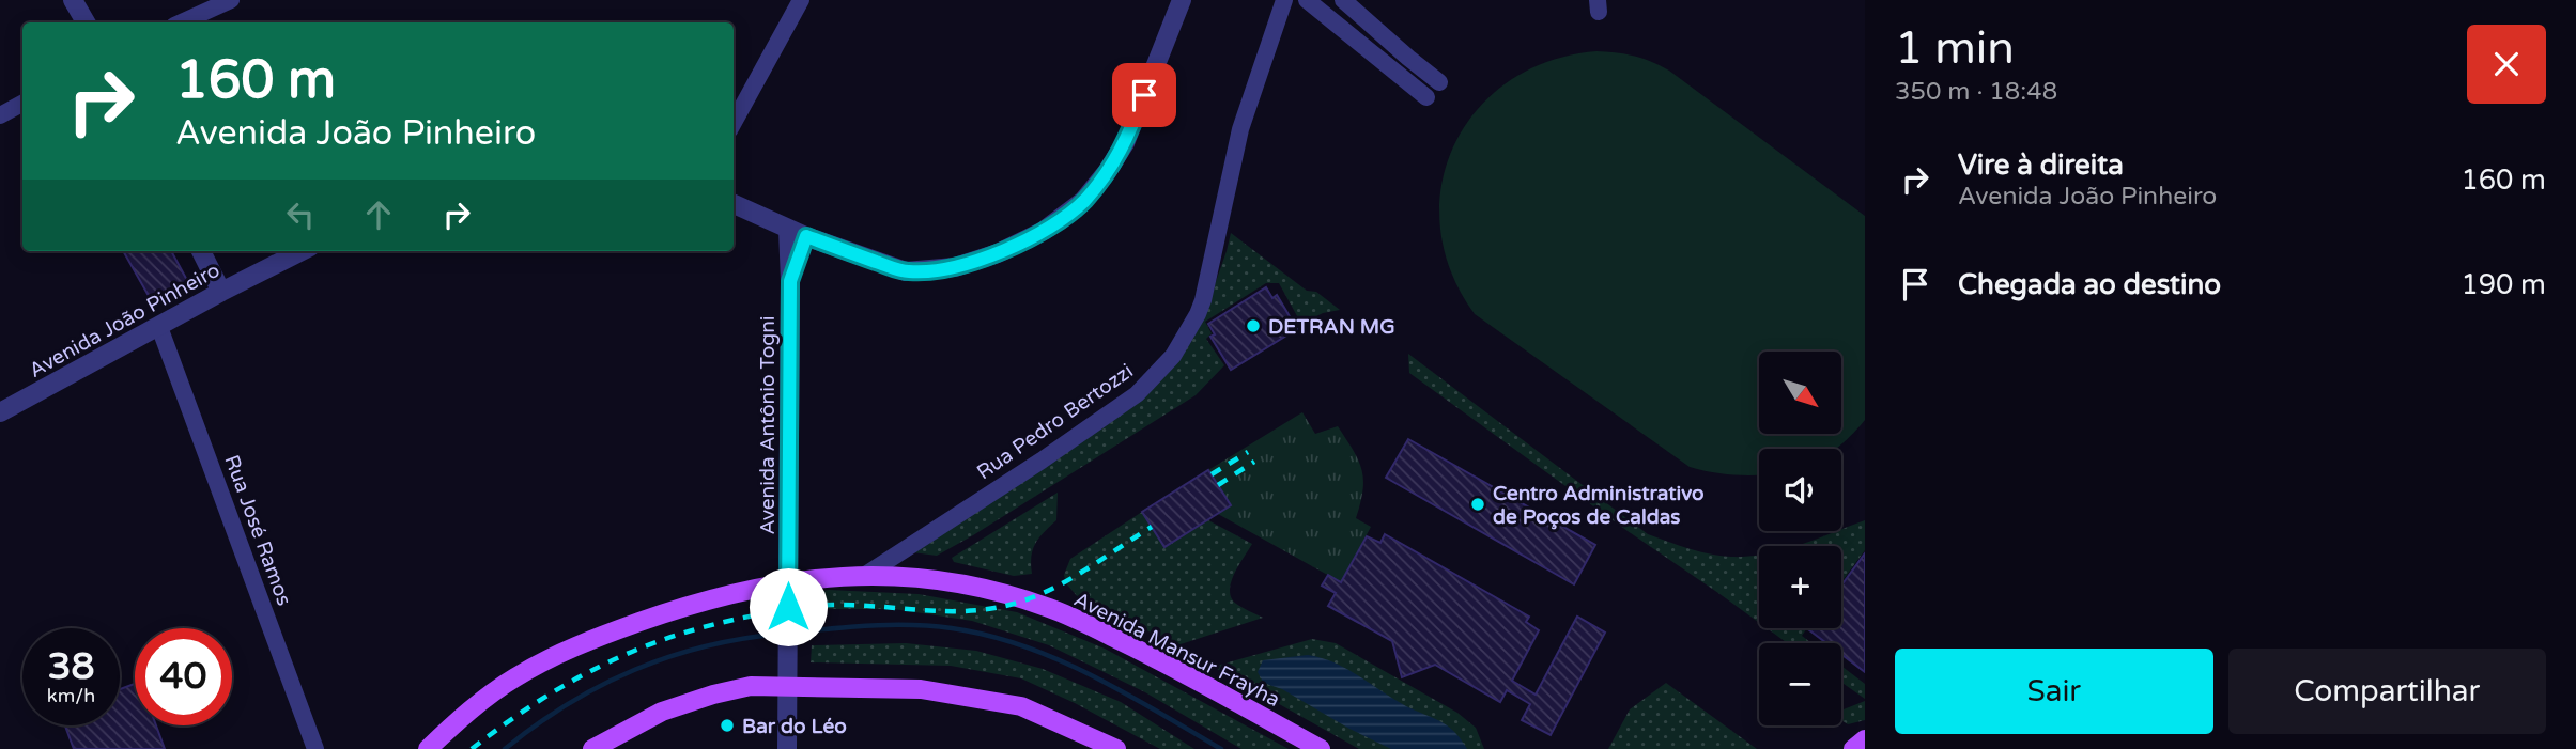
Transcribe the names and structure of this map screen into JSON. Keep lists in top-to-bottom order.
{
  "streets": {
    "main road": ["Avenida Mansur Frayha"],
    "street": [
      "Avenida João Pinheiro",
      "Rua Pedro Bertozzi",
      "Avenida Antônio Togni",
      "Rua José Ramos"
    ]
  },
  "crossings": [
    ["Avenida João Pinheiro", "Rua José Ramos"],
    ["Rua Pedro Bertozzi", "Avenida Mansur Frayha"],
    ["Avenida Antônio Togni", "Avenida Mansur Frayha"]
  ],
  "places": ["DETRAN MG", "Centro Administrativo de Poços de Caldas", "Bar do Léo"],
  "north": "bottom right",
  "page": {
    "heading": ["1 min", "350 m · 18:48"],
    "turn": ["160 m", "Avenida João Pinheiro"],
    "list": [
      {
        "name": "Vire à direita",
        "note": "Avenida João Pinheiro",
        "value": "160 m"
      },
      {
        "name": "Chegada ao destino",
        "value": "190 m"
      }
    ],
    "map_buttons": ["+", "−"],
    "speed": "38 km/h",
    "limit": "40",
    "buttons": ["Sair", "Compartilhar"]
  }
}
